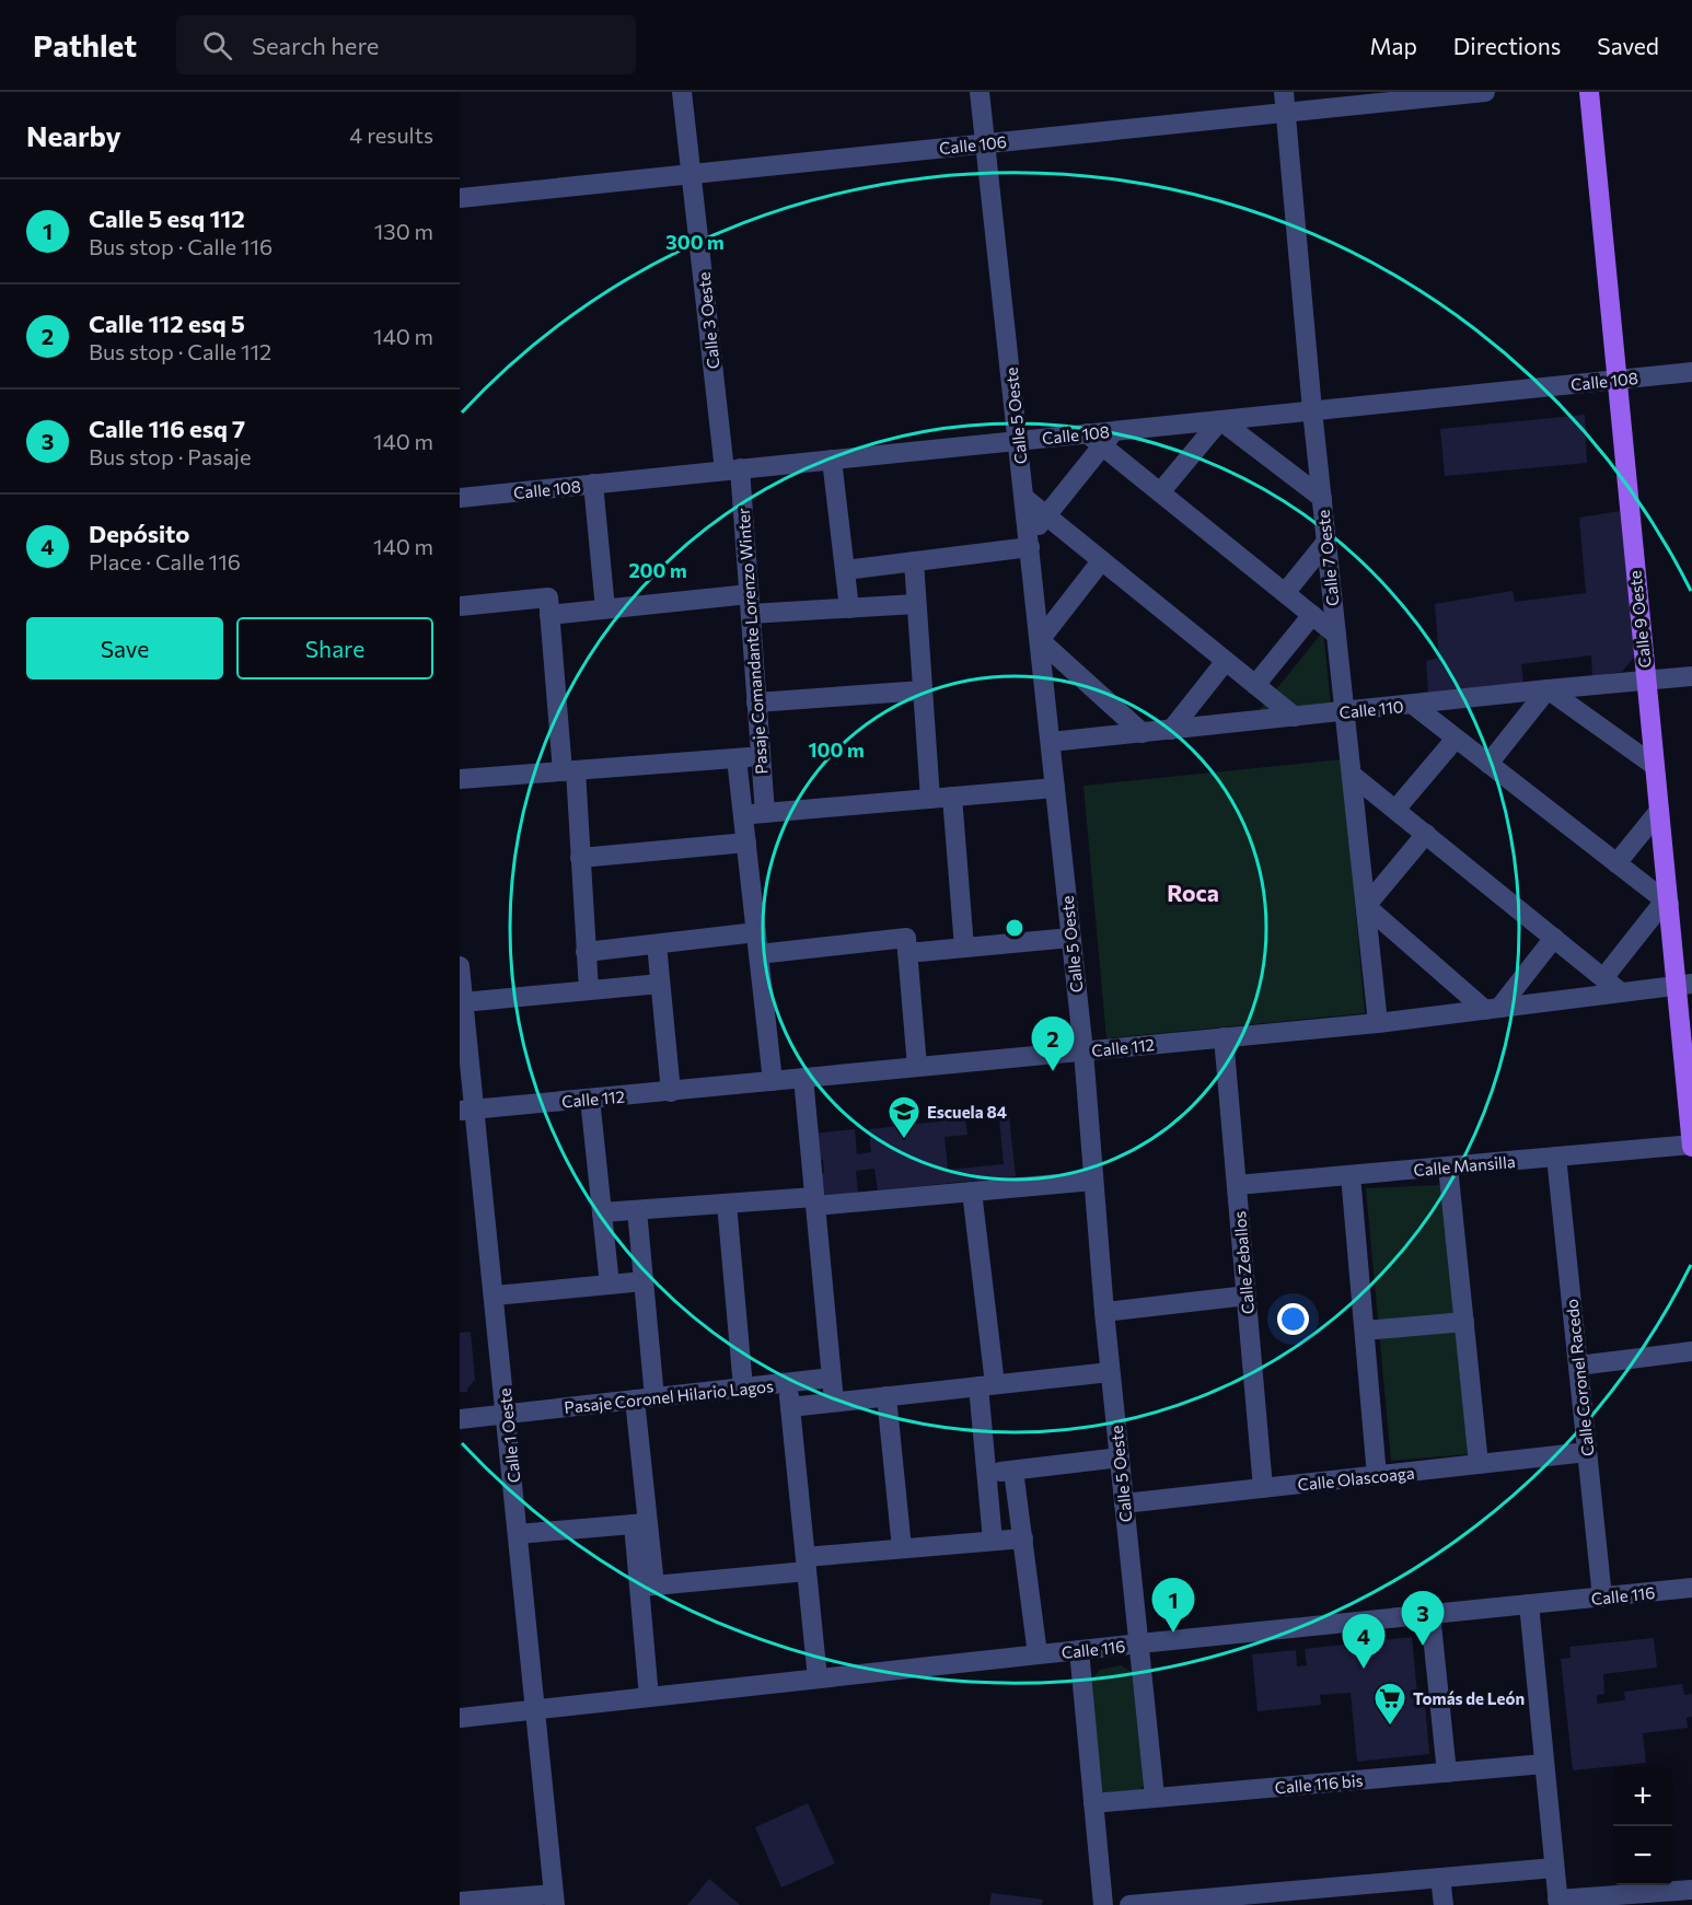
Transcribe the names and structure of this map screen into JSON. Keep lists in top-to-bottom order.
{
  "streets": {
    "main road": ["Calle 9 Oeste"],
    "street": [
      "Calle 106",
      "Calle 3 Oeste",
      "Calle 108",
      "Calle 5 Oeste",
      "Calle 7 Oeste",
      "Pasaje Comandante Lorenzo Winter",
      "Calle 110",
      "Calle 112",
      "Calle Mansilla",
      "Calle Zeballos",
      "Calle Coronel Racedo",
      "Pasaje Coronel Hilario Lagos",
      "Calle 1 Oeste",
      "Calle Olascoaga",
      "Calle 116",
      "Calle 116 bis"
    ]
  },
  "crossings": [
    ["Calle 106", "Calle 3 Oeste"],
    ["Calle 106", "Calle 5 Oeste"],
    ["Calle 106", "Calle 7 Oeste"],
    ["Calle 3 Oeste", "Calle 108"],
    ["Calle 3 Oeste", "Pasaje Comandante Lorenzo Winter"],
    ["Calle 108", "Calle 5 Oeste"],
    ["Calle 108", "Calle 7 Oeste"],
    ["Calle 108", "Calle 9 Oeste"],
    ["Calle 108", "Pasaje Comandante Lorenzo Winter"],
    ["Calle 5 Oeste", "Calle 110"],
    ["Calle 5 Oeste", "Calle 112"],
    ["Calle 5 Oeste", "Pasaje Coronel Hilario Lagos"],
    ["Calle 5 Oeste", "Calle Olascoaga"],
    ["Calle 5 Oeste", "Calle 116"],
    ["Calle 5 Oeste", "Calle 116 bis"],
    ["Calle 7 Oeste", "Calle 110"],
    ["Calle 7 Oeste", "Calle 112"],
    ["Calle 9 Oeste", "Calle 110"],
    ["Calle 9 Oeste", "Calle 112"],
    ["Calle 9 Oeste", "Calle Mansilla"],
    ["Pasaje Comandante Lorenzo Winter", "Calle 112"],
    ["Calle 112", "Calle Zeballos"],
    ["Calle 112", "Calle 1 Oeste"],
    ["Calle Mansilla", "Calle Zeballos"],
    ["Calle Mansilla", "Calle Coronel Racedo"],
    ["Calle Zeballos", "Calle Olascoaga"],
    ["Calle Coronel Racedo", "Calle Olascoaga"],
    ["Calle Coronel Racedo", "Calle 116"],
    ["Pasaje Coronel Hilario Lagos", "Calle 1 Oeste"],
    ["Calle 1 Oeste", "Calle 116"]
  ],
  "districts": ["Roca"],
  "places": {
    "school or university": ["Escuela 84"],
    "supermarket": ["Tomás de León"]
  },
  "page": {
    "header": "Pathlet",
    "search": "Search here",
    "nav": ["Map", "Directions", "Saved"],
    "heading": ["Nearby", "4 results"],
    "list": [
      {
        "mark": "1",
        "name": "Calle 5 esq 112",
        "note": "Bus stop · Calle 116",
        "value": "130 m"
      },
      {
        "mark": "2",
        "name": "Calle 112 esq 5",
        "note": "Bus stop · Calle 112",
        "value": "140 m"
      },
      {
        "mark": "3",
        "name": "Calle 116 esq 7",
        "note": "Bus stop · Pasaje",
        "value": "140 m"
      },
      {
        "mark": "4",
        "name": "Depósito",
        "note": "Place · Calle 116",
        "value": "140 m"
      }
    ],
    "buttons": ["Save", "Share"],
    "pins": [
      "2",
      "1",
      "3",
      "4"
    ],
    "map_buttons": ["+", "−"]
  },
  "rings": ["300 m", "200 m", "100 m"]
}
